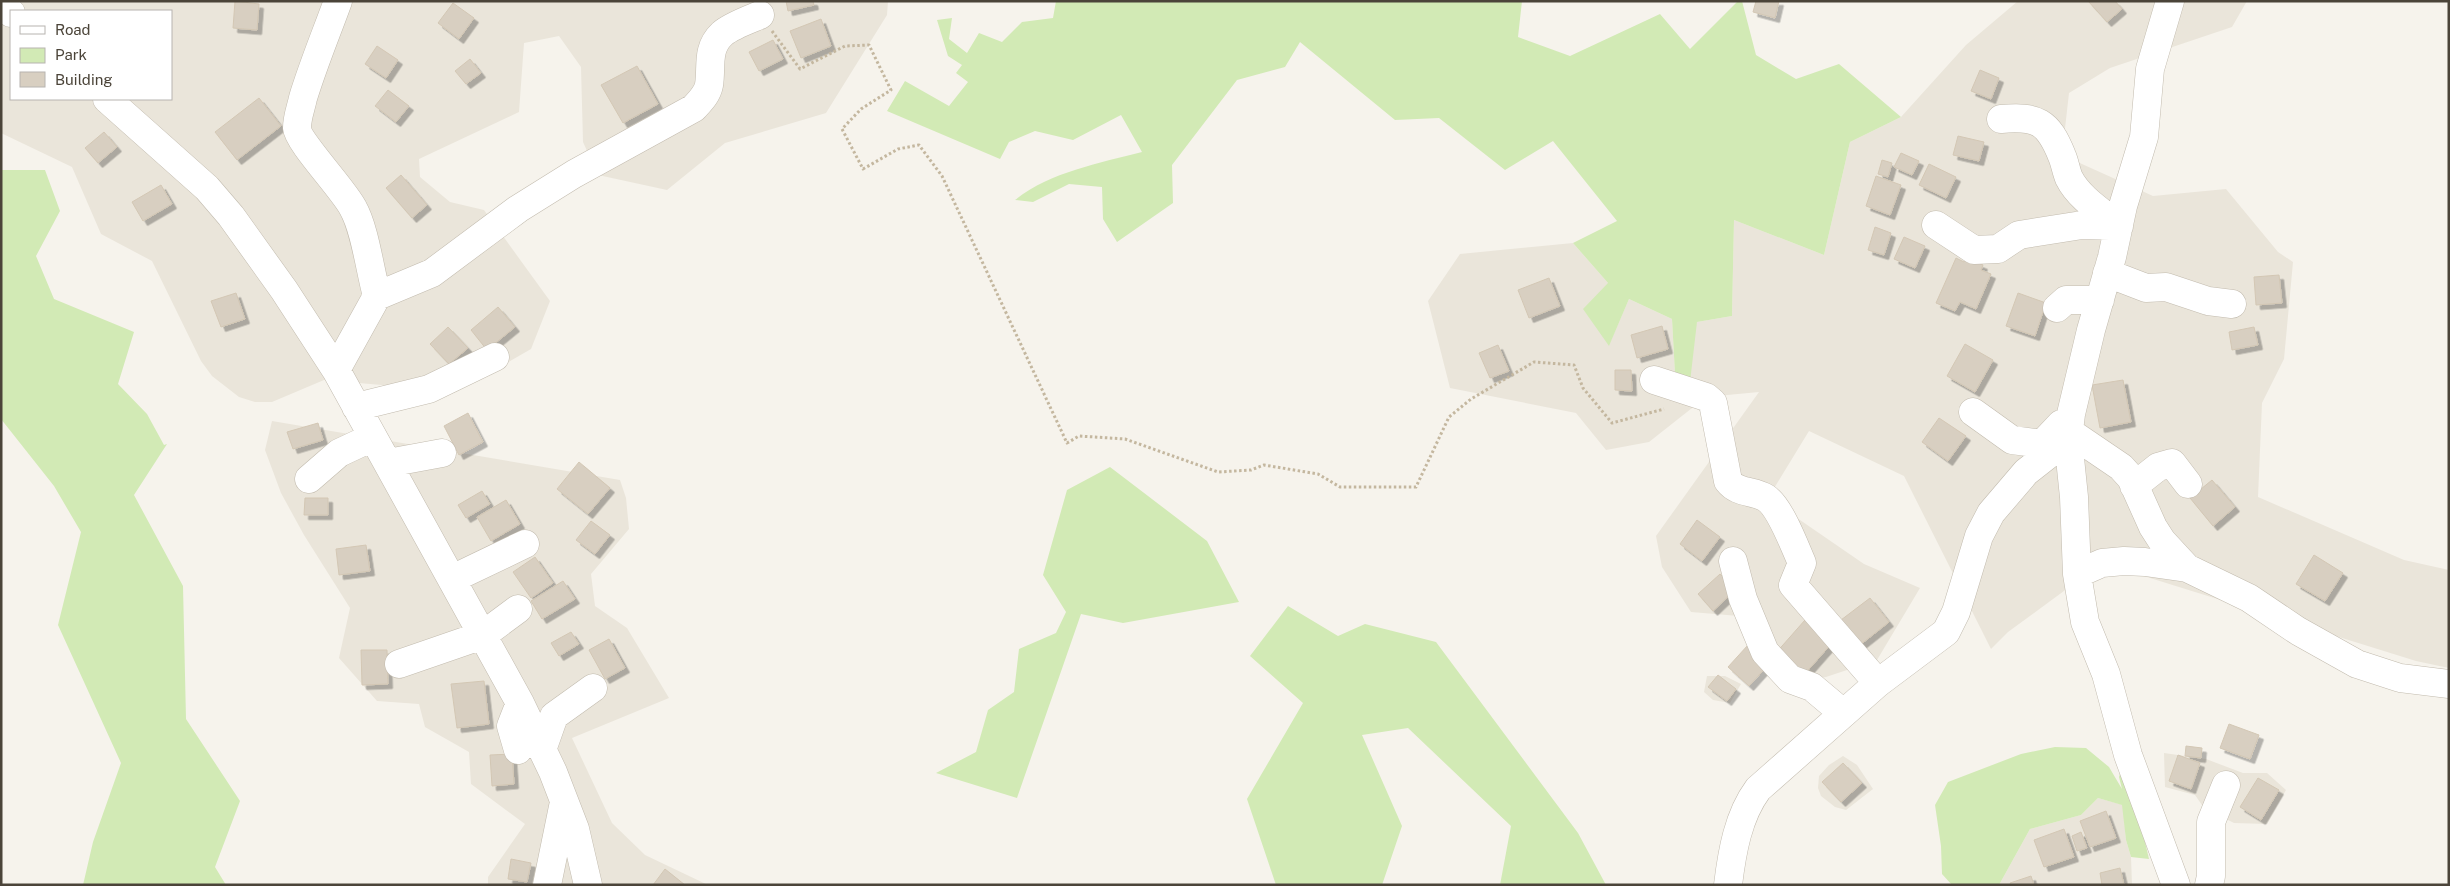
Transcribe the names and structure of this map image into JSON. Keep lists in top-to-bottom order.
{
  "legend": ["Road", "Park", "Building"]
}
